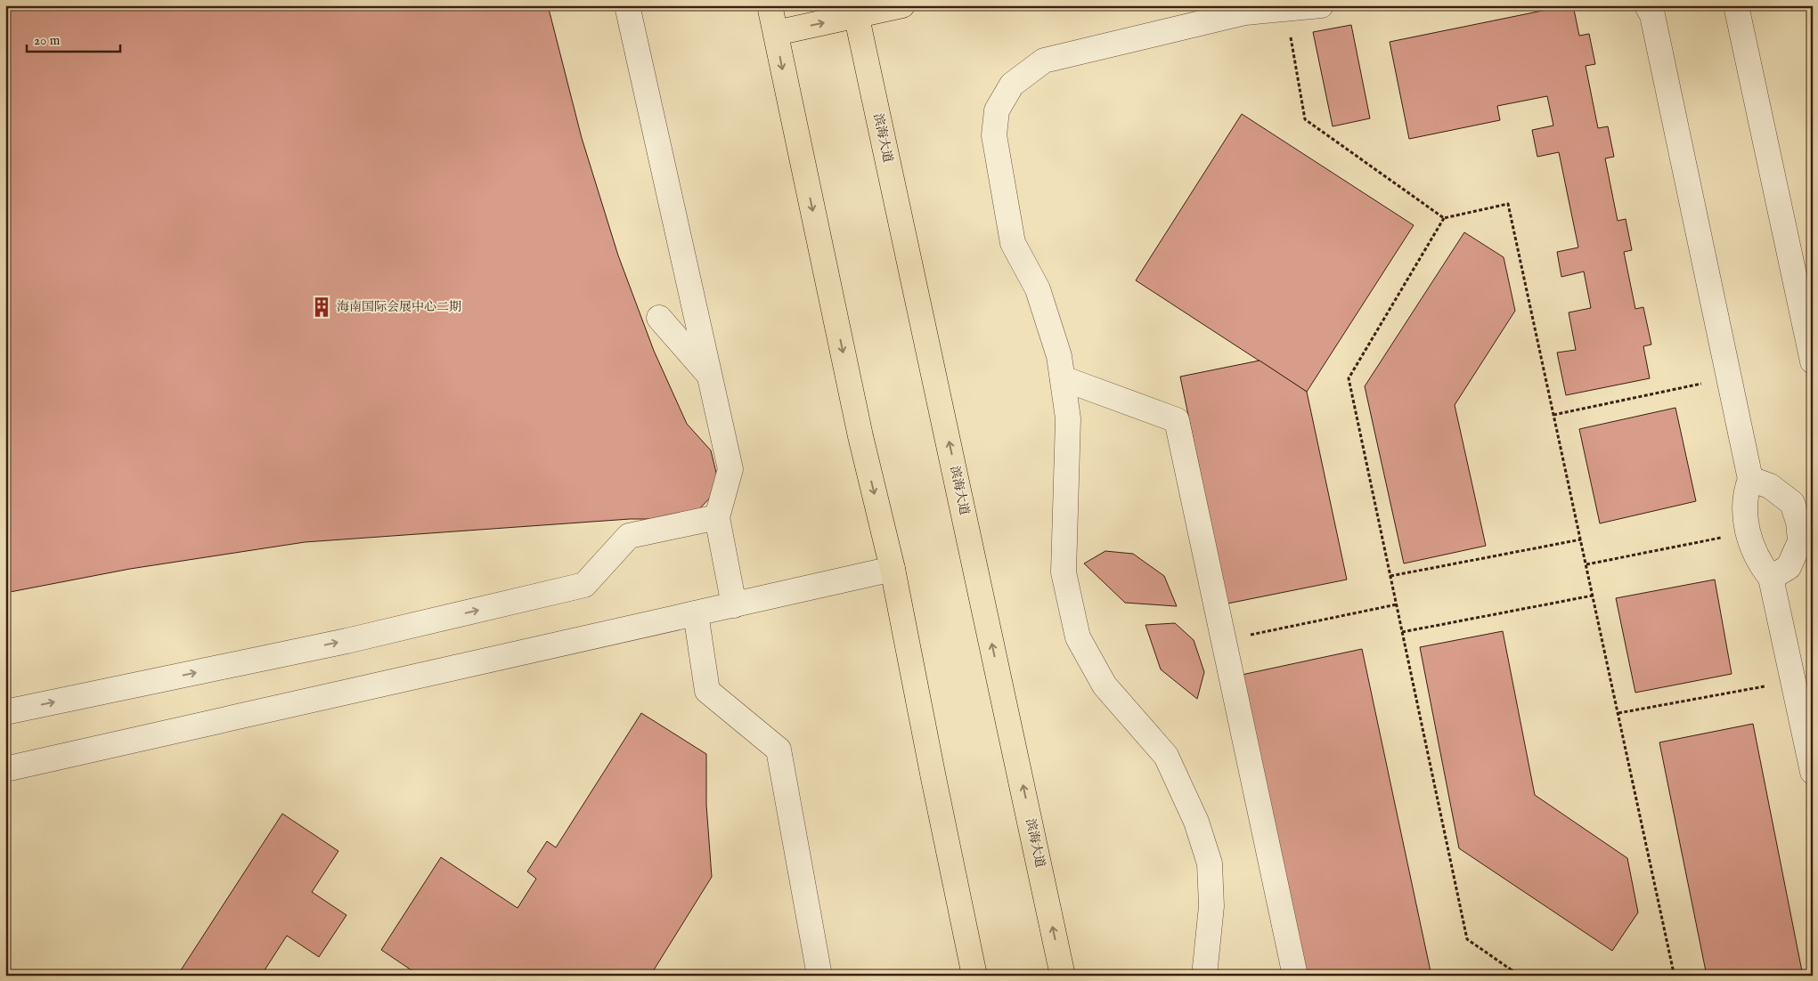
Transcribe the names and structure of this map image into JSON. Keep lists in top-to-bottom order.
{
  "streets": {
    "main road": ["滨海大道"]
  },
  "places": {
    "building": ["海南国际会展中心二期"]
  },
  "scale_bar": "20 m"
}
